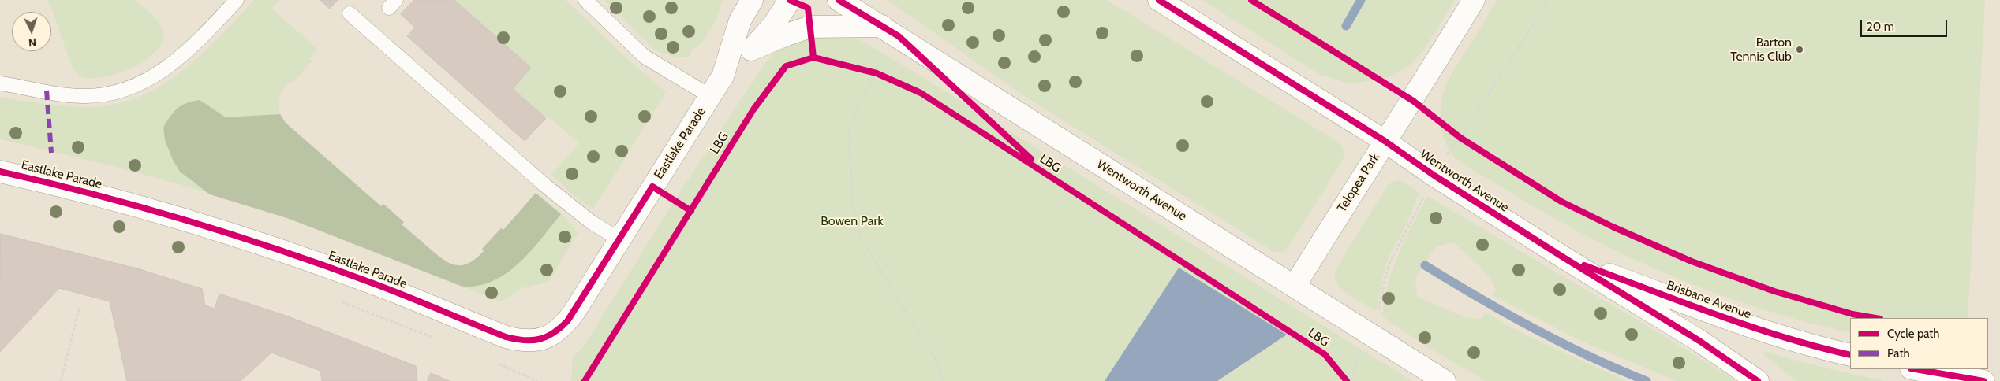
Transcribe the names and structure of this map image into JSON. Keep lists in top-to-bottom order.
{
  "streets": {
    "main road": [
      "Eastlake Parade",
      "Wentworth Avenue",
      "Telopea Park",
      "Brisbane Avenue"
    ],
    "cycle path": ["LBG"]
  },
  "crossings": [
    ["Eastlake Parade", "Wentworth Avenue"],
    ["Wentworth Avenue", "Telopea Park"],
    ["Wentworth Avenue", "Brisbane Avenue"]
  ],
  "parks": ["Bowen Park"],
  "places": ["Barton Tennis Club"],
  "legend": ["Cycle path", "Path"],
  "scale_bar": "20 m",
  "north": "bottom"
}
